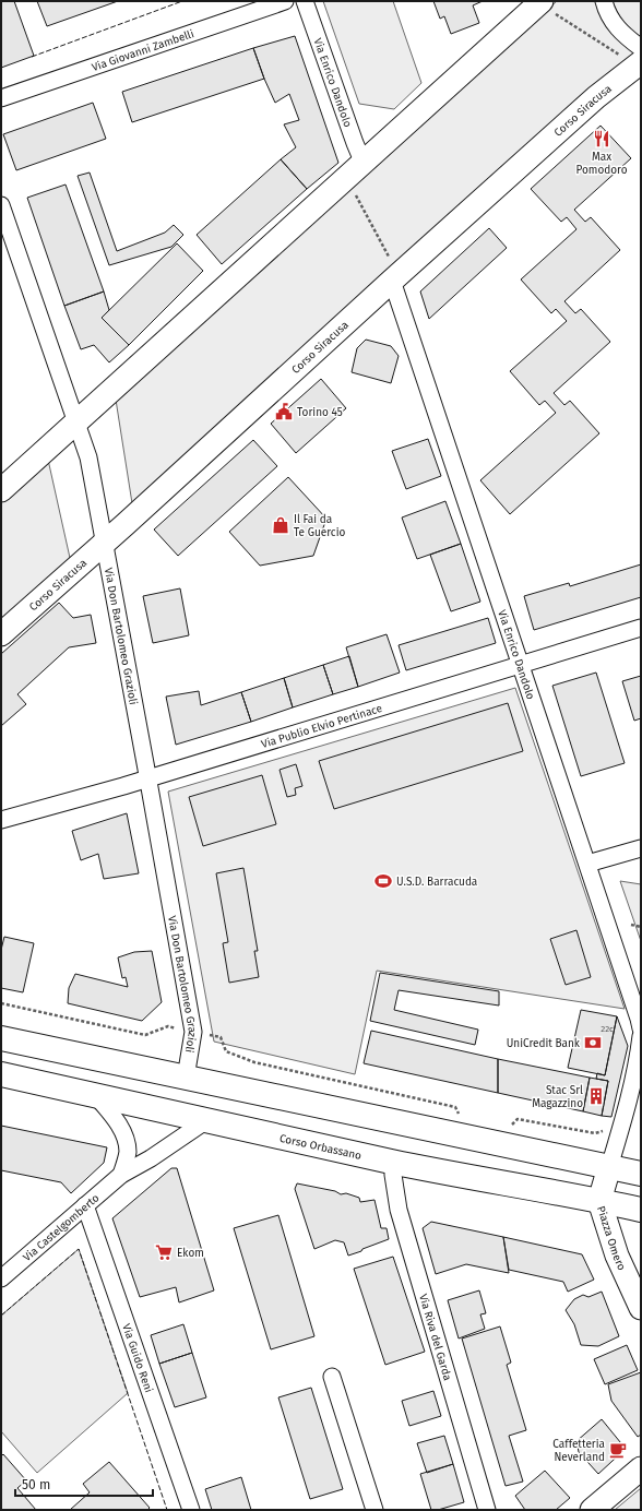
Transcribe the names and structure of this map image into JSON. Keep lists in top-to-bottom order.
{
  "streets": {
    "main road": ["Corso Orbassano"],
    "street": [
      "Via Giovanni Zambelli",
      "Via Enrico Dandolo",
      "Corso Siracusa",
      "Via Don Bartolomeo Grazioli",
      "Via Publio Elvio Pertinace",
      "Via Castelgomberto",
      "Piazza Omero",
      "Via Riva del Garda",
      "Via Guido Reni"
    ]
  },
  "crossings": [
    ["Via Enrico Dandolo", "Corso Siracusa"],
    ["Via Enrico Dandolo", "Via Publio Elvio Pertinace"],
    ["Corso Siracusa", "Via Don Bartolomeo Grazioli"],
    ["Via Don Bartolomeo Grazioli", "Via Publio Elvio Pertinace"],
    ["Corso Orbassano", "Via Castelgomberto"],
    ["Corso Orbassano", "Piazza Omero"],
    ["Corso Orbassano", "Via Riva del Garda"],
    ["Via Castelgomberto", "Via Guido Reni"]
  ],
  "places": {
    "restaurant": ["Max Pomodoro"],
    "public building": ["Torino 45"],
    "shop": ["Il Fai da Te Guercio"],
    "sports": ["U.S.D. Barracuda"],
    "bank": ["UniCredit Bank"],
    "building": ["Stac Srl Magazzino"],
    "supermarket": ["Ekom"],
    "cafe": ["Caffetteria Neverland"]
  },
  "house_numbers": ["22c"],
  "scale_bar": "50 m"
}
